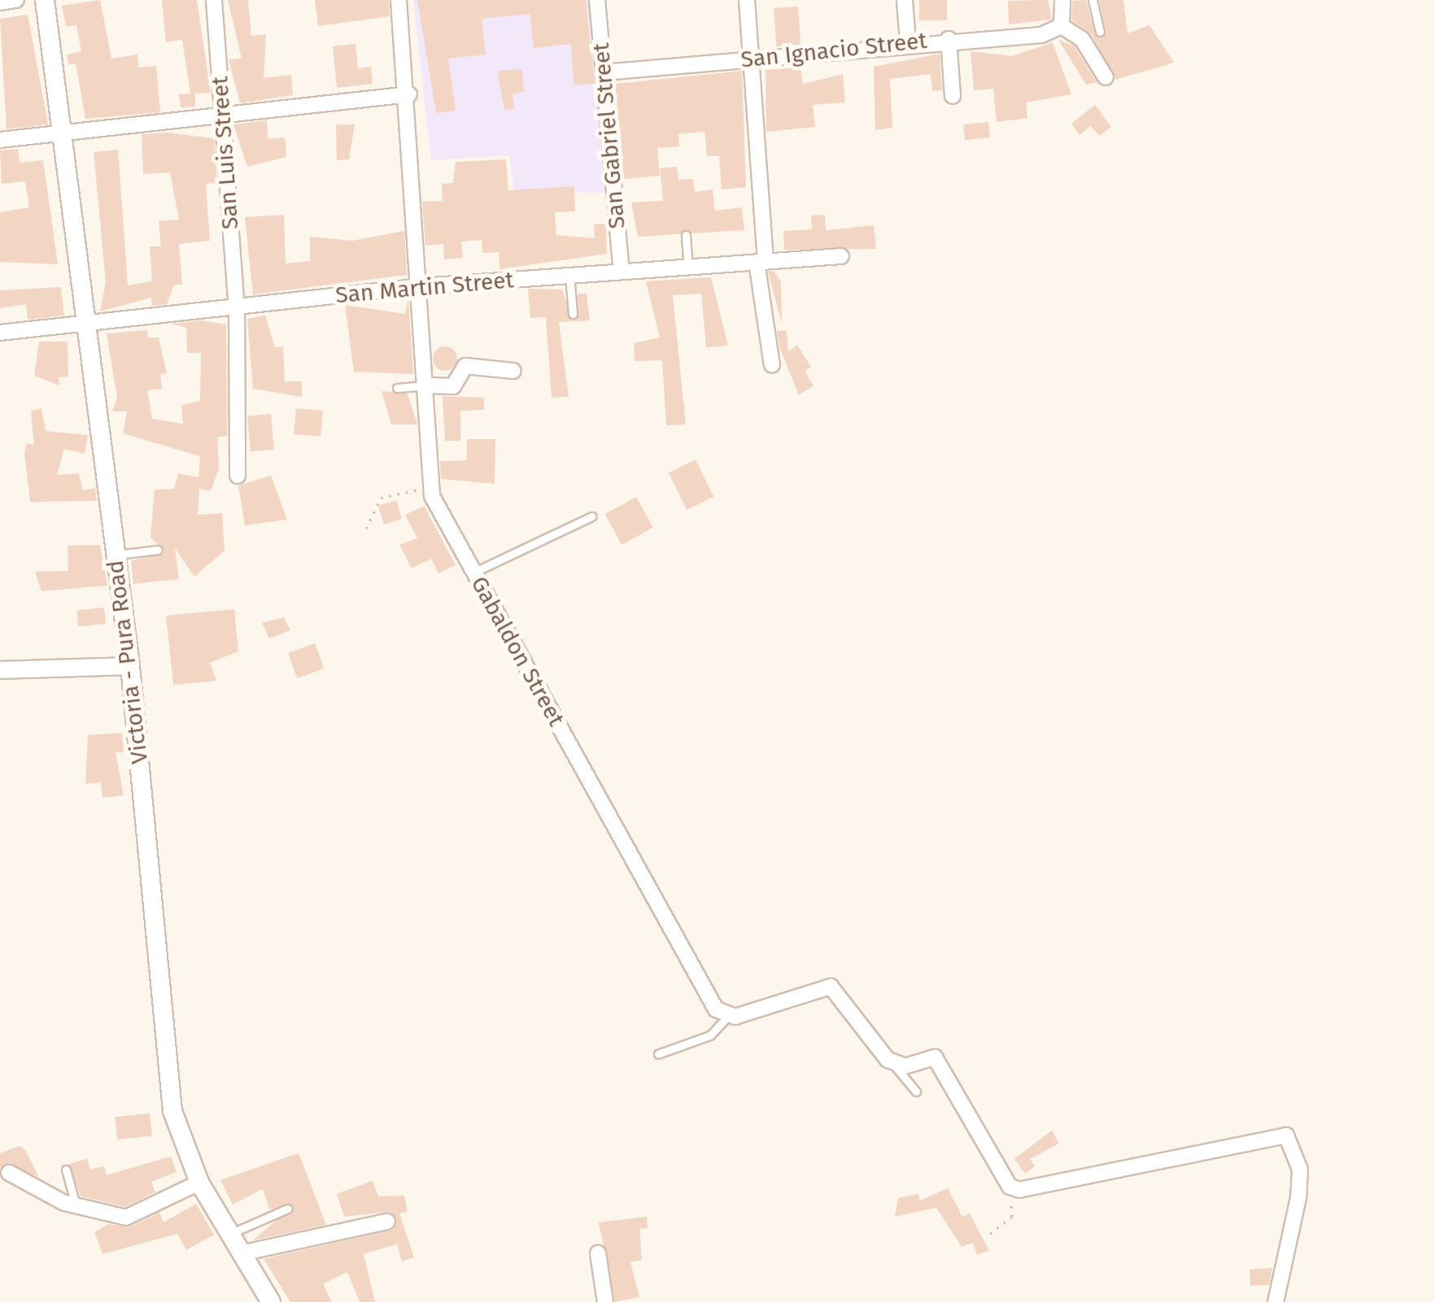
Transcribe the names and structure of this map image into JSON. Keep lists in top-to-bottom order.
{
  "streets": {
    "main road": ["Victoria - Pura Road"],
    "street": [
      "San Ignacio Street",
      "San Gabriel Street",
      "San Luis Street",
      "San Martin Street",
      "Gabaldon Street"
    ]
  },
  "crossings": [
    ["San Ignacio Street", "San Gabriel Street"],
    ["San Gabriel Street", "San Martin Street"],
    ["San Luis Street", "San Martin Street"],
    ["San Martin Street", "Gabaldon Street"],
    ["San Martin Street", "Victoria - Pura Road"]
  ]
}
